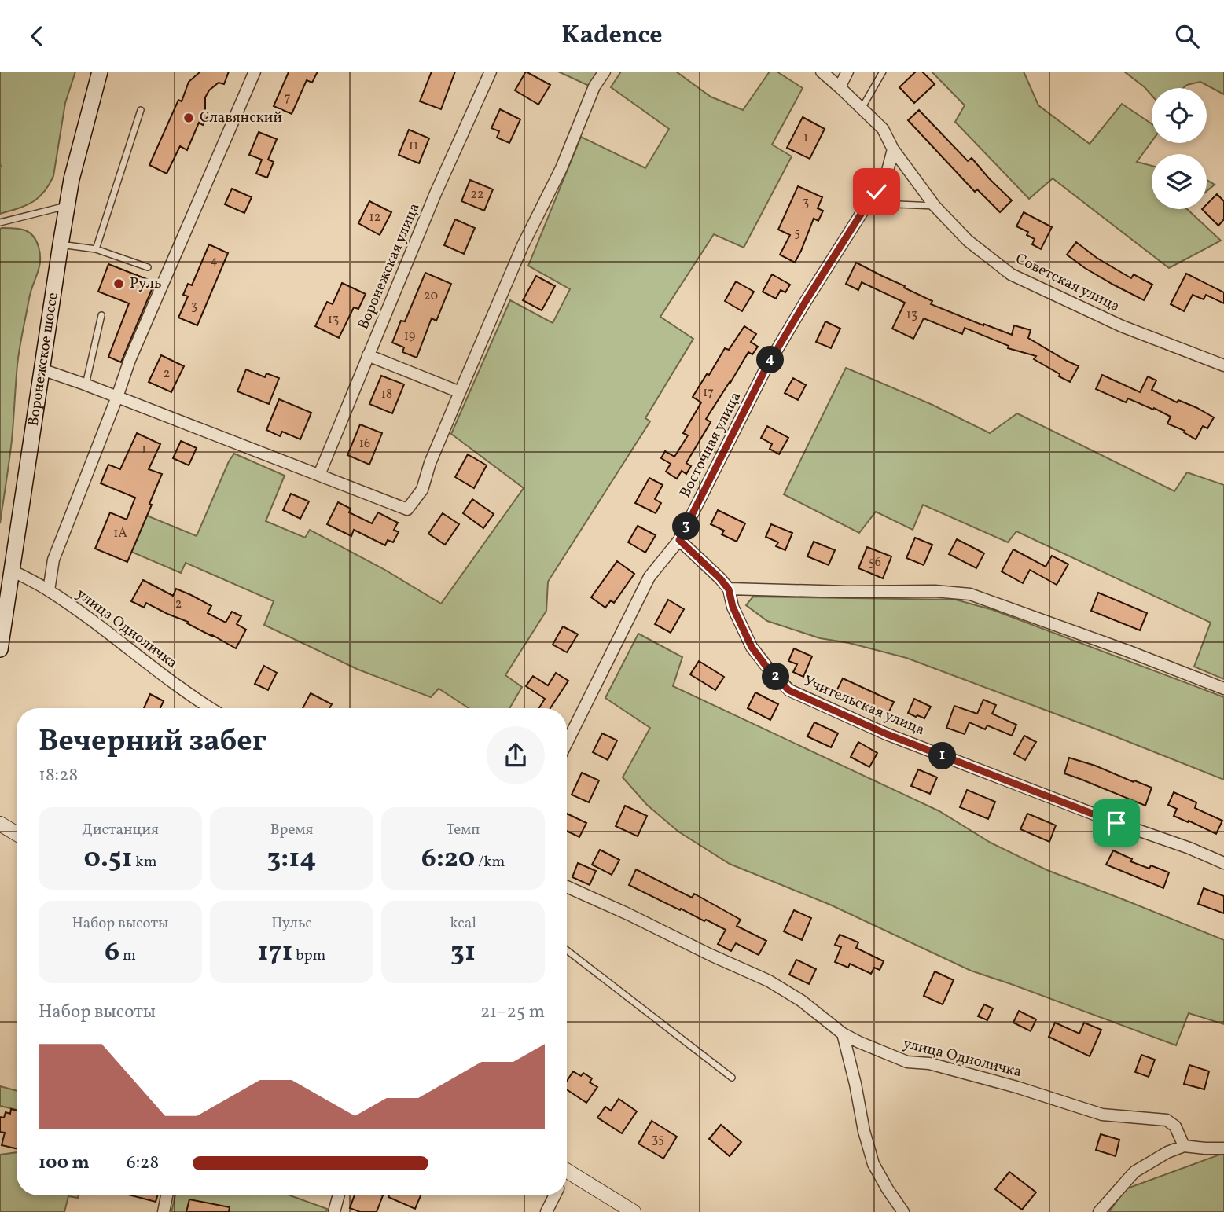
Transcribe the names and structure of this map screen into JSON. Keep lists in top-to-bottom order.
{
  "streets": {
    "main road": ["Воронежское шоссе"],
    "street": [
      "Воронежская улица",
      "Советская улица",
      "Восточная улица",
      "улица Одноличка",
      "Учительская улица"
    ]
  },
  "crossings": [
    ["Советская улица", "Восточная улица"],
    ["Воронежское шоссе", "улица Одноличка"],
    ["Восточная улица", "Учительская улица"]
  ],
  "places": ["Славянский", "Руль"],
  "house_numbers": [
    "7",
    "1",
    "11",
    "22",
    "3",
    "12",
    "5",
    "4",
    "20",
    "3",
    "13",
    "13",
    "19",
    "2",
    "17",
    "18",
    "16",
    "1",
    "1А",
    "56",
    "2",
    "35"
  ],
  "page": {
    "header": "Kadence",
    "pins": [
      "4",
      "3",
      "2",
      "1"
    ],
    "heading": ["Вечерний забег", "18:28"],
    "stats": [
      ["Дистанция", "0.51 km"],
      ["Время", "3:14"],
      ["Темп", "6:20 /km"],
      ["Набор высоты", "6 m"],
      ["Пульс", "171 bpm"],
      ["kcal", "31"]
    ],
    "chart": ["Набор высоты", "21–25 m"],
    "list": [
      {
        "name": "100 m",
        "note": "6:28"
      }
    ]
  }
}
